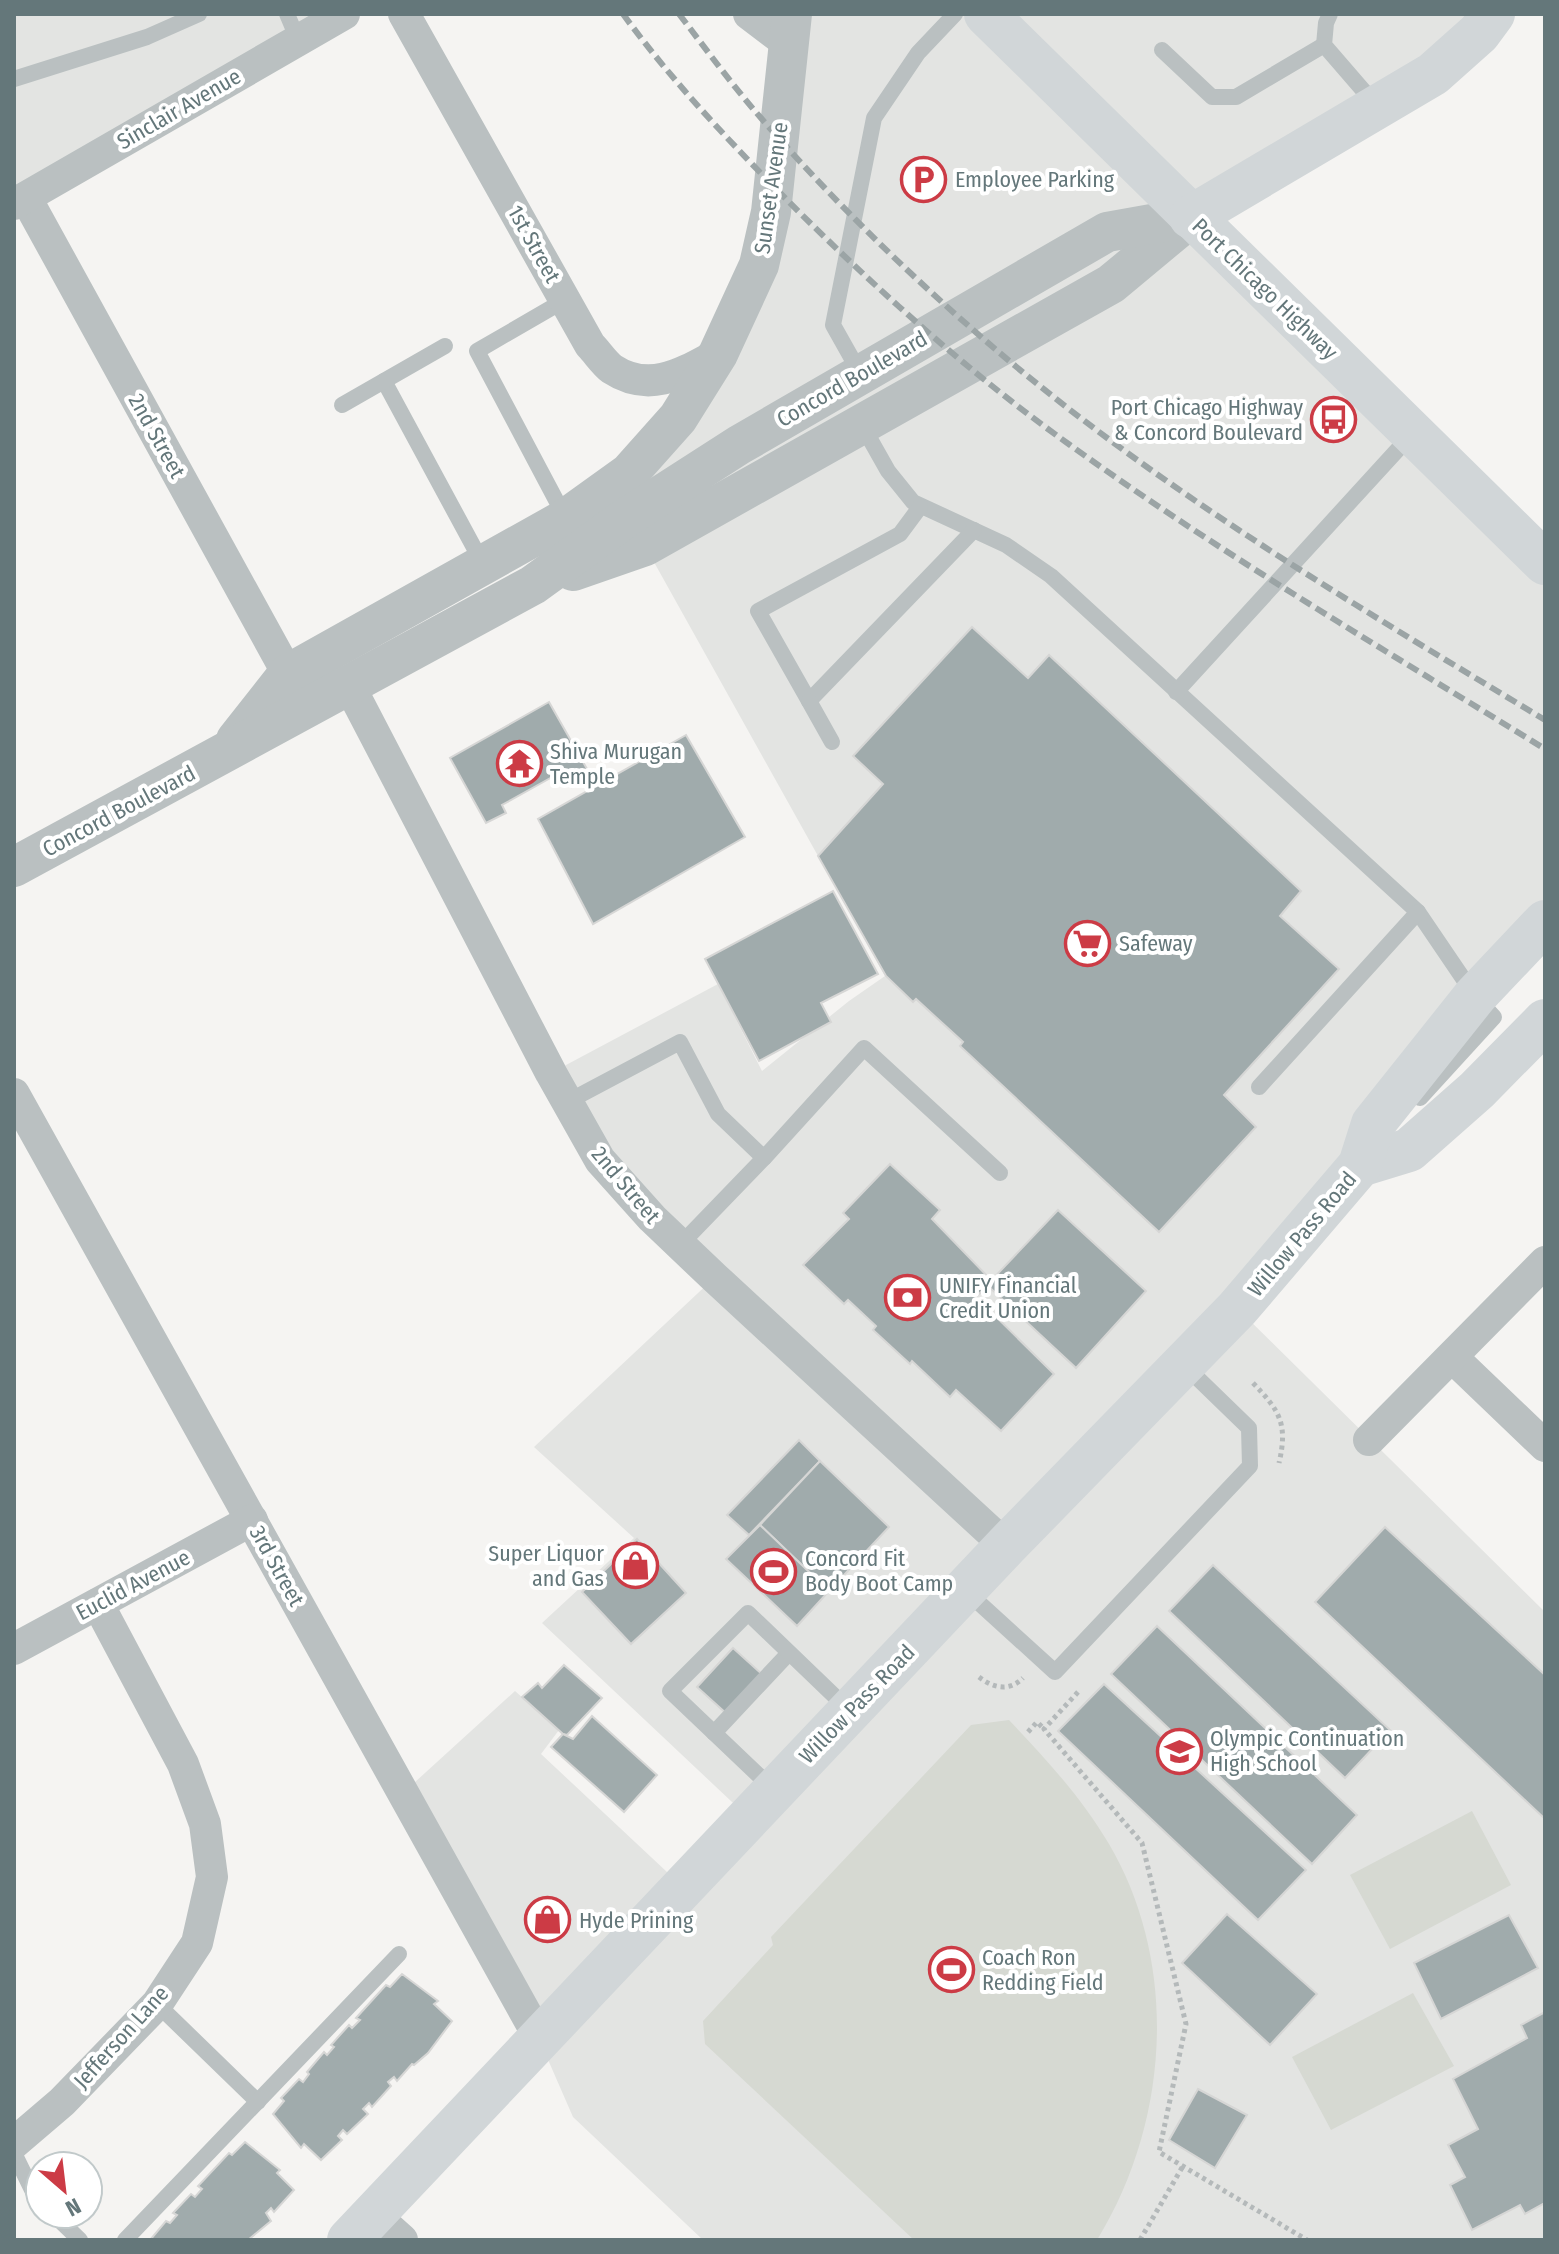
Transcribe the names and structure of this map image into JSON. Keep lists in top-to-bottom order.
{
  "streets": {
    "main road": ["Port Chicago Highway", "Concord Boulevard", "Willow Pass Road"],
    "street": [
      "Sinclair Avenue",
      "Sunset Avenue",
      "1st Street",
      "2nd Street",
      "3rd Street",
      "Euclid Avenue",
      "Jefferson Lane"
    ]
  },
  "crossings": [
    ["Sinclair Avenue", "2nd Street"],
    ["Sunset Avenue", "1st Street"],
    ["Sunset Avenue", "Concord Boulevard"],
    ["1st Street", "Concord Boulevard"],
    ["Port Chicago Highway", "Concord Boulevard"],
    ["Concord Boulevard", "2nd Street"],
    ["2nd Street", "Willow Pass Road"],
    ["Willow Pass Road", "3rd Street"],
    ["3rd Street", "Euclid Avenue"],
    ["Euclid Avenue", "Jefferson Lane"]
  ],
  "places": {
    "parking": ["Employee Parking"],
    "bus stop": ["Port Chicago Highway & Concord Boulevard"],
    "temple": ["Shiva Murugan Temple"],
    "supermarket": ["Safeway"],
    "bank": ["UNIFY Financial Credit Union"],
    "shop": ["Super Liquor and Gas", "Hyde Prining"],
    "sports": ["Concord Fit Body Boot Camp", "Coach Ron Redding Field"],
    "school or university": ["Olympic Continuation High School"]
  },
  "north": "bottom right"
}
